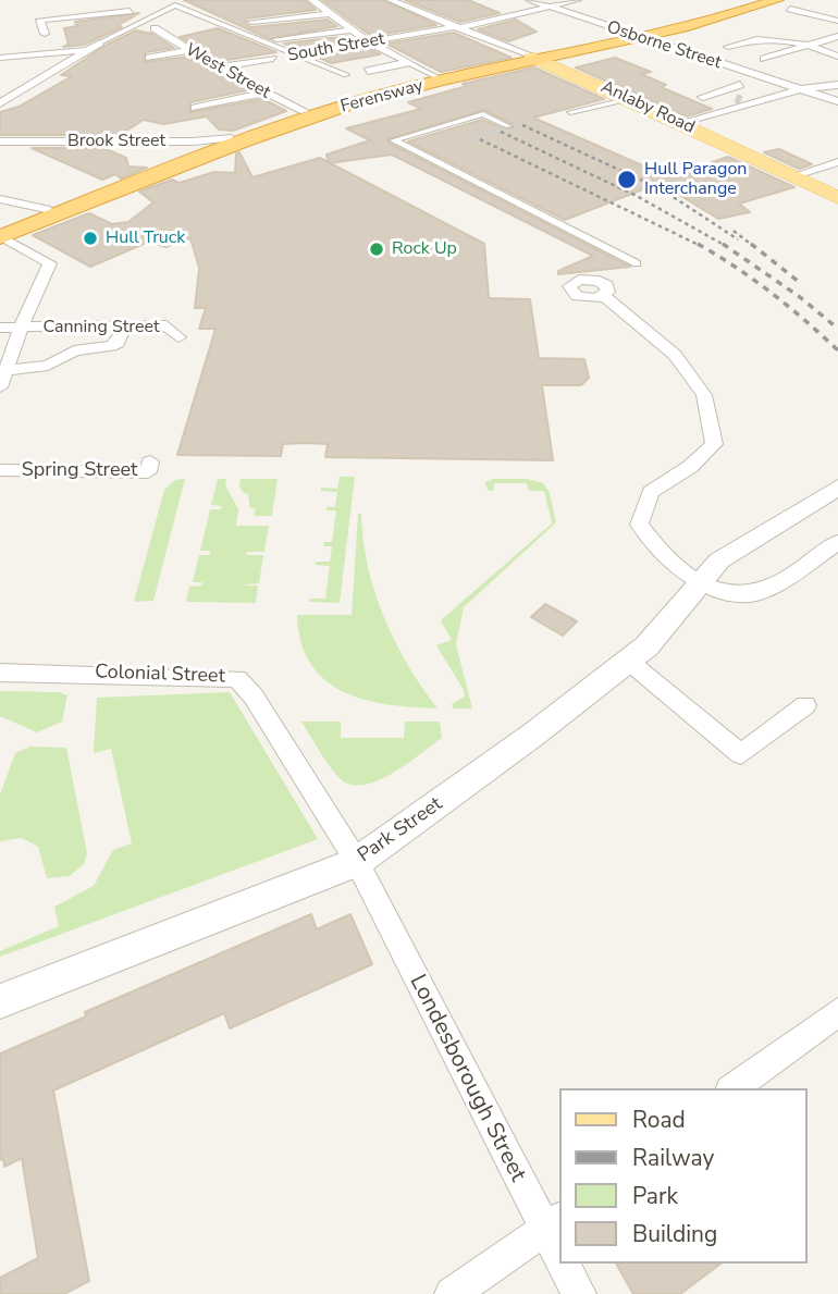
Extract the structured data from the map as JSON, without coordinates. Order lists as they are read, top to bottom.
{
  "streets": {
    "highway": ["Ferensway"],
    "main road": ["Anlaby Road"],
    "street": [
      "Osborne Street",
      "South Street",
      "West Street",
      "Brook Street",
      "Canning Street",
      "Spring Street",
      "Colonial Street",
      "Park Street",
      "Londesborough Street"
    ]
  },
  "crossings": [
    ["Osborne Street", "South Street"],
    ["Osborne Street", "Ferensway"],
    ["South Street", "West Street"],
    ["South Street", "Anlaby Road"],
    ["West Street", "Ferensway"],
    ["Ferensway", "Anlaby Road"],
    ["Ferensway", "Brook Street"],
    ["Colonial Street", "Park Street"],
    ["Colonial Street", "Londesborough Street"],
    ["Park Street", "Londesborough Street"]
  ],
  "places": ["Hull Paragon Interchange", "Hull Truck", "Rock Up"],
  "legend": [
    "Road",
    "Railway",
    "Park",
    "Building"
  ]
}
